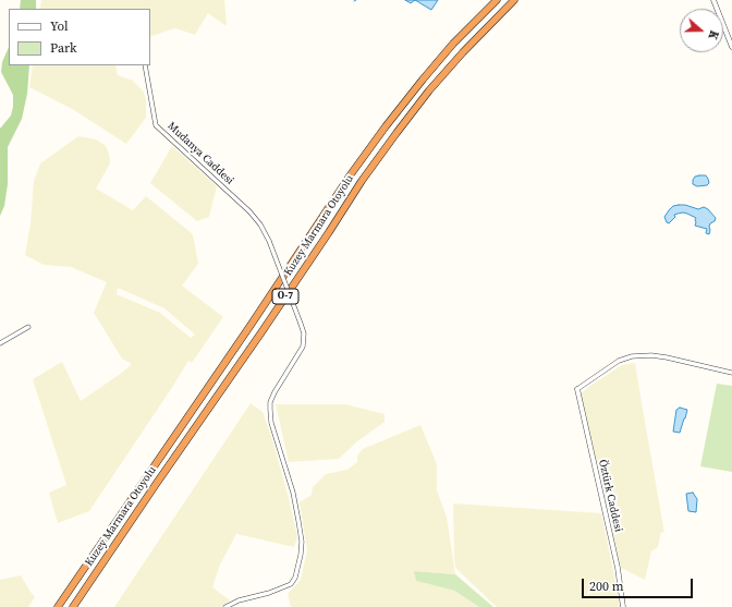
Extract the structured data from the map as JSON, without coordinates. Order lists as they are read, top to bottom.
{
  "streets": {
    "highway": ["Kuzey Marmara Otoyolu", "O-7"],
    "street": ["Mudanya Caddesi", "Öztürk Caddesi"]
  },
  "legend": ["Yol", "Park"],
  "scale_bar": "200 m",
  "north": "right"
}
